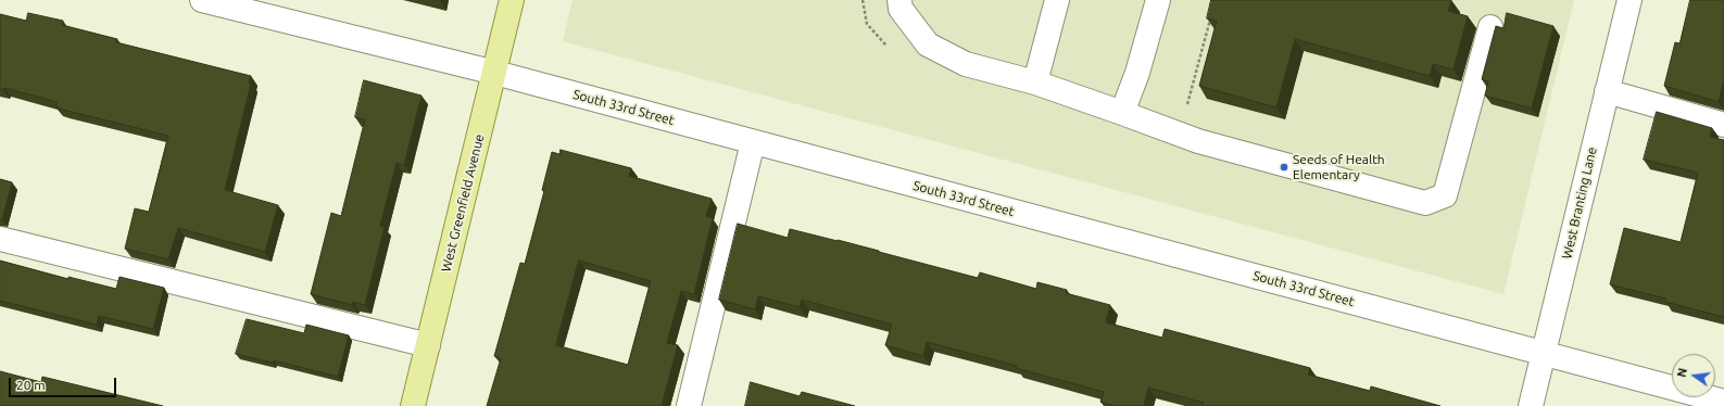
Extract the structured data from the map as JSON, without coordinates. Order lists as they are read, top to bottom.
{
  "streets": {
    "main road": ["West Greenfield Avenue"],
    "street": ["South 33rd Street", "West Branting Lane"]
  },
  "crossings": [
    ["South 33rd Street", "West Greenfield Avenue"],
    ["South 33rd Street", "West Branting Lane"]
  ],
  "places": ["Seeds of Health Elementary"],
  "scale_bar": "20 m",
  "north": "left"
}
